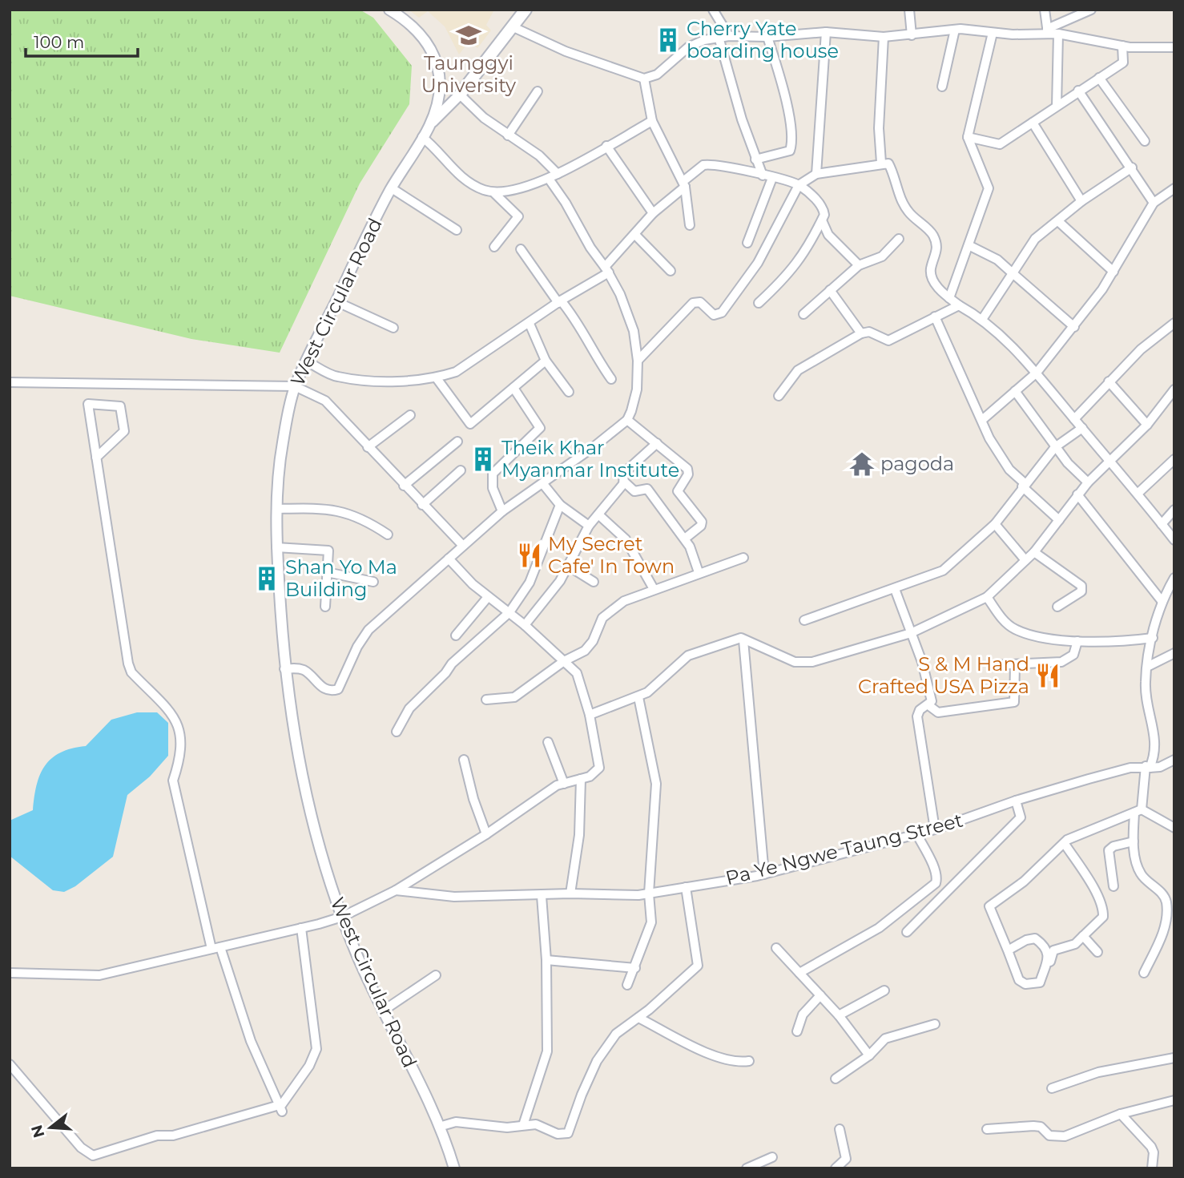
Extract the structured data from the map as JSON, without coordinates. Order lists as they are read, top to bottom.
{
  "streets": {
    "street": ["West Circular Road", "Pa Ye Ngwe Taung Street"]
  },
  "places": {
    "school or university": ["Taunggyi University"],
    "building": ["Cherry Yate boarding house", "Theik Khar Myanmar Institute", "Shan Yo Ma Building"],
    "temple": ["pagoda"],
    "restaurant": ["My Secret Cafe' In Town", "S & M Hand Crafted USA Pizza"]
  },
  "scale_bar": "100 m",
  "north": "left"
}
